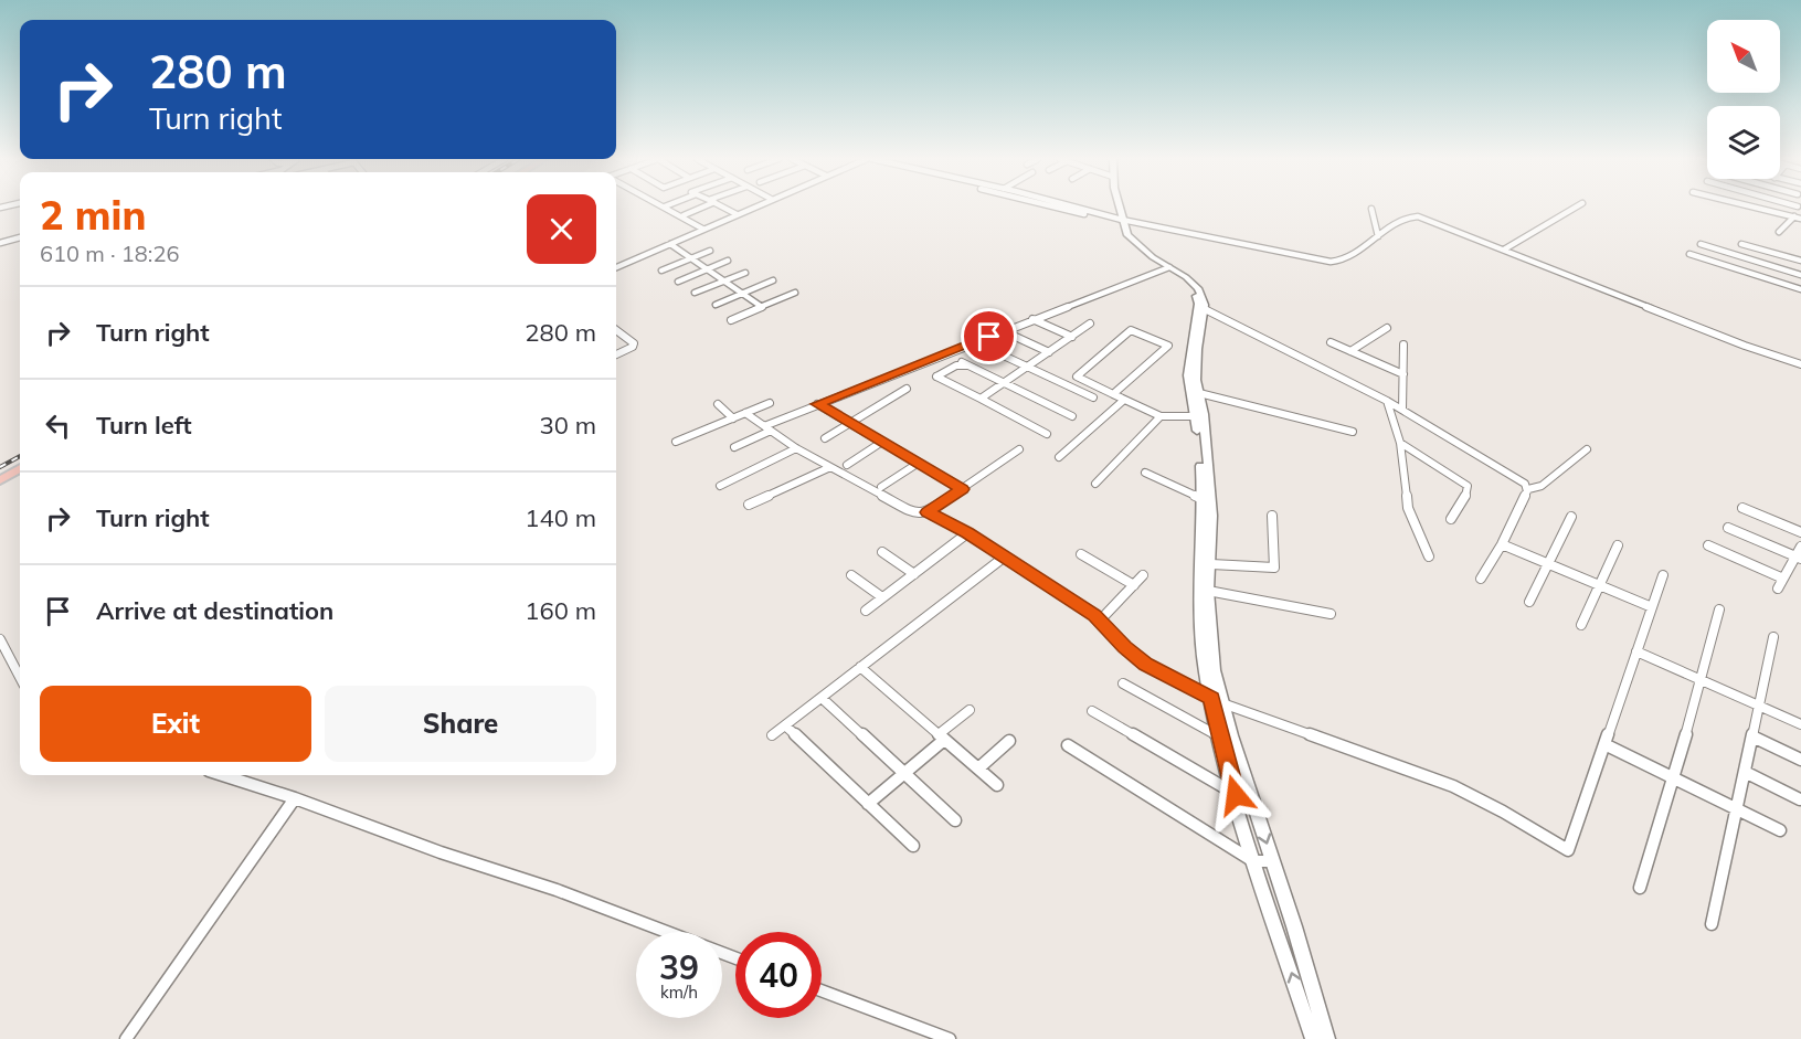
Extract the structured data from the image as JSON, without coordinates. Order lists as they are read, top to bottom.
{
  "north": "top left",
  "page": {
    "turn": ["280 m", "Turn right"],
    "heading": ["2 min", "610 m · 18:26"],
    "list": [
      {
        "name": "Turn right",
        "value": "280 m"
      },
      {
        "name": "Turn left",
        "value": "30 m"
      },
      {
        "name": "Turn right",
        "value": "140 m"
      },
      {
        "name": "Arrive at destination",
        "value": "160 m"
      }
    ],
    "buttons": ["Exit", "Share"],
    "speed": "39 km/h",
    "limit": "40"
  }
}
